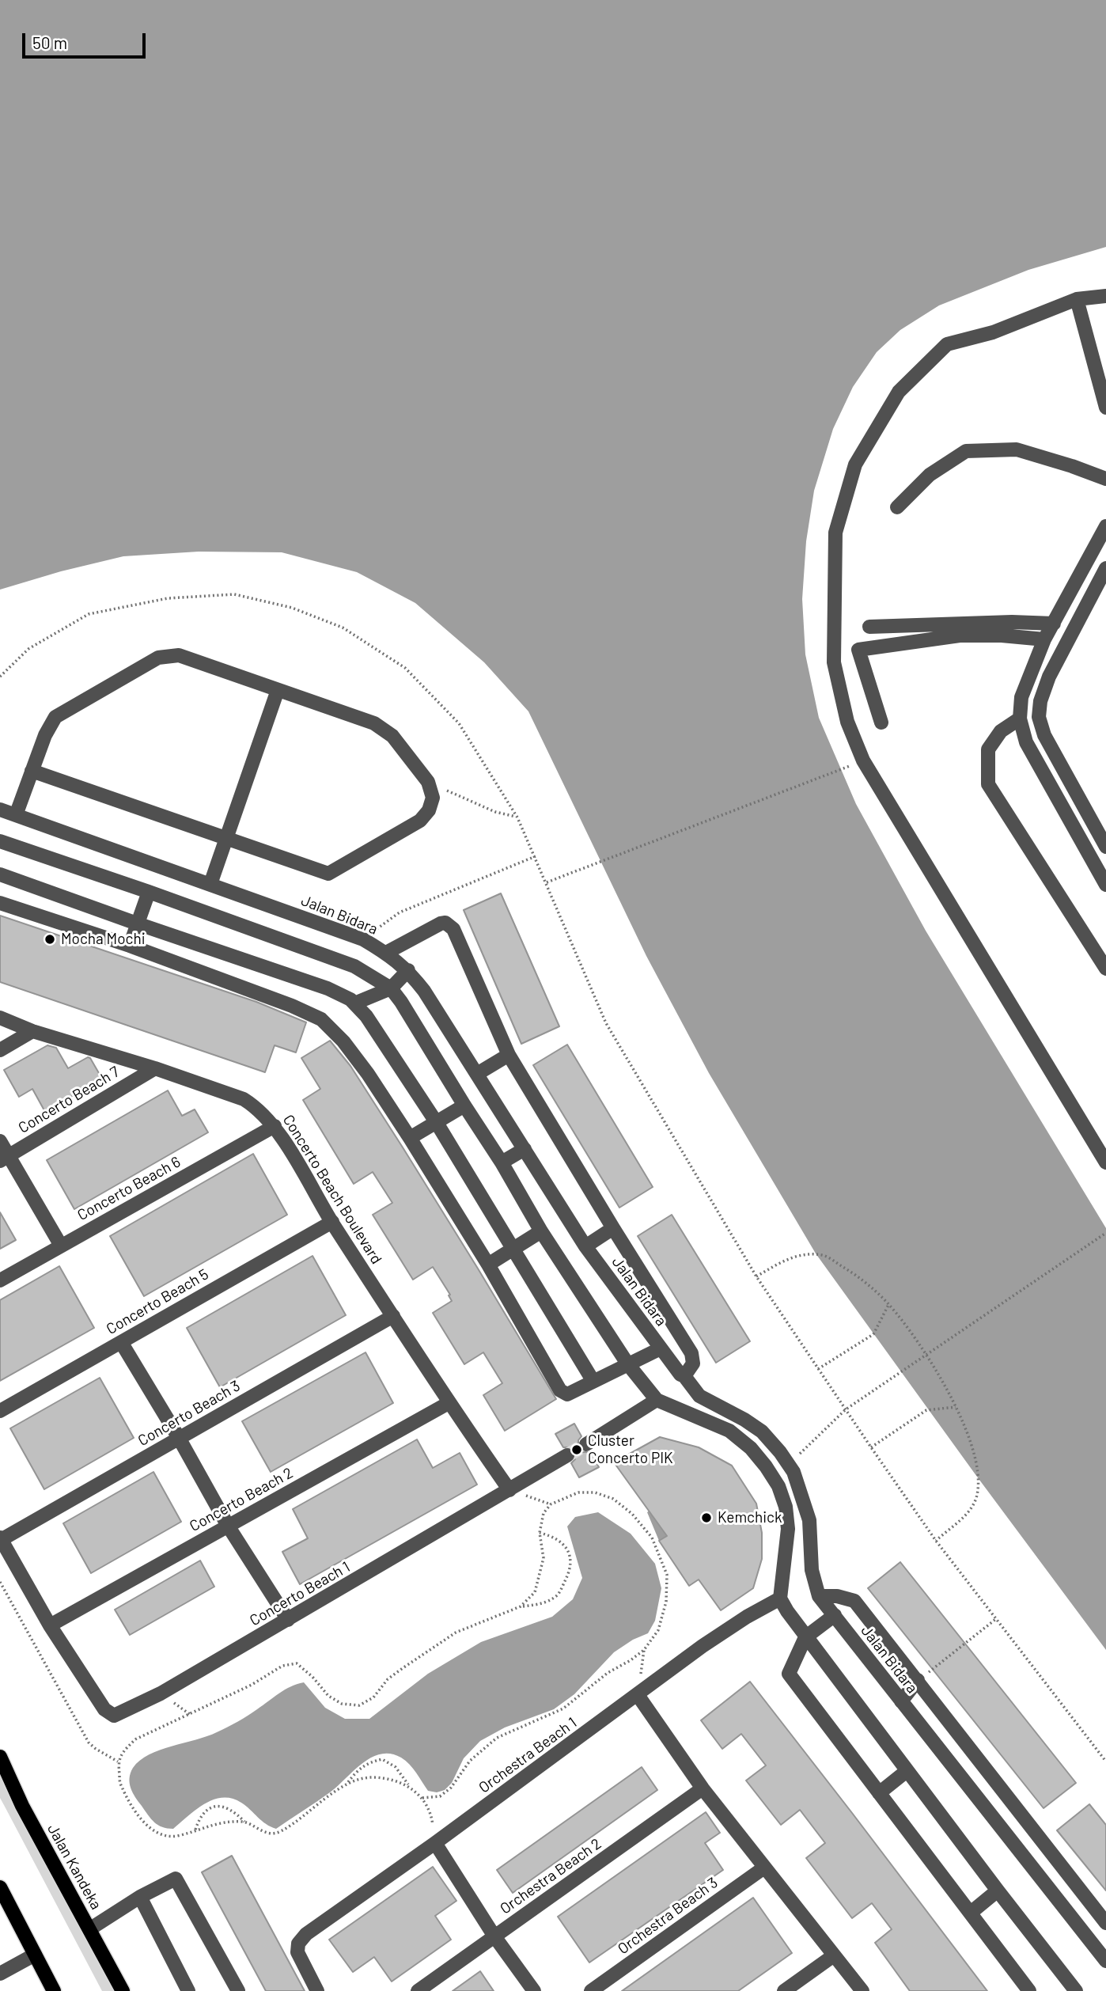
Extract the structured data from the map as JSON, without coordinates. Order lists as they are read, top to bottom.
{
  "streets": {
    "main road": ["Jalan Kandeka"],
    "street": [
      "Jalan Bidara",
      "Concerto Beach 7",
      "Concerto Beach 6",
      "Concerto Beach Boulevard",
      "Concerto Beach 5",
      "Concerto Beach 3",
      "Concerto Beach 2",
      "Concerto Beach 1",
      "Orchestra Beach 1",
      "Orchestra Beach 2",
      "Orchestra Beach 3"
    ]
  },
  "crossings": [
    ["Concerto Beach 7", "Concerto Beach Boulevard"],
    ["Concerto Beach 6", "Concerto Beach Boulevard"],
    ["Concerto Beach Boulevard", "Concerto Beach 5"],
    ["Concerto Beach Boulevard", "Concerto Beach 3"],
    ["Concerto Beach Boulevard", "Concerto Beach 2"],
    ["Concerto Beach Boulevard", "Concerto Beach 1"],
    ["Concerto Beach 2", "Concerto Beach 1"]
  ],
  "places": ["Mocha Mochi", "Cluster Concerto PIK", "Kemchick"],
  "scale_bar": "50 m"
}
